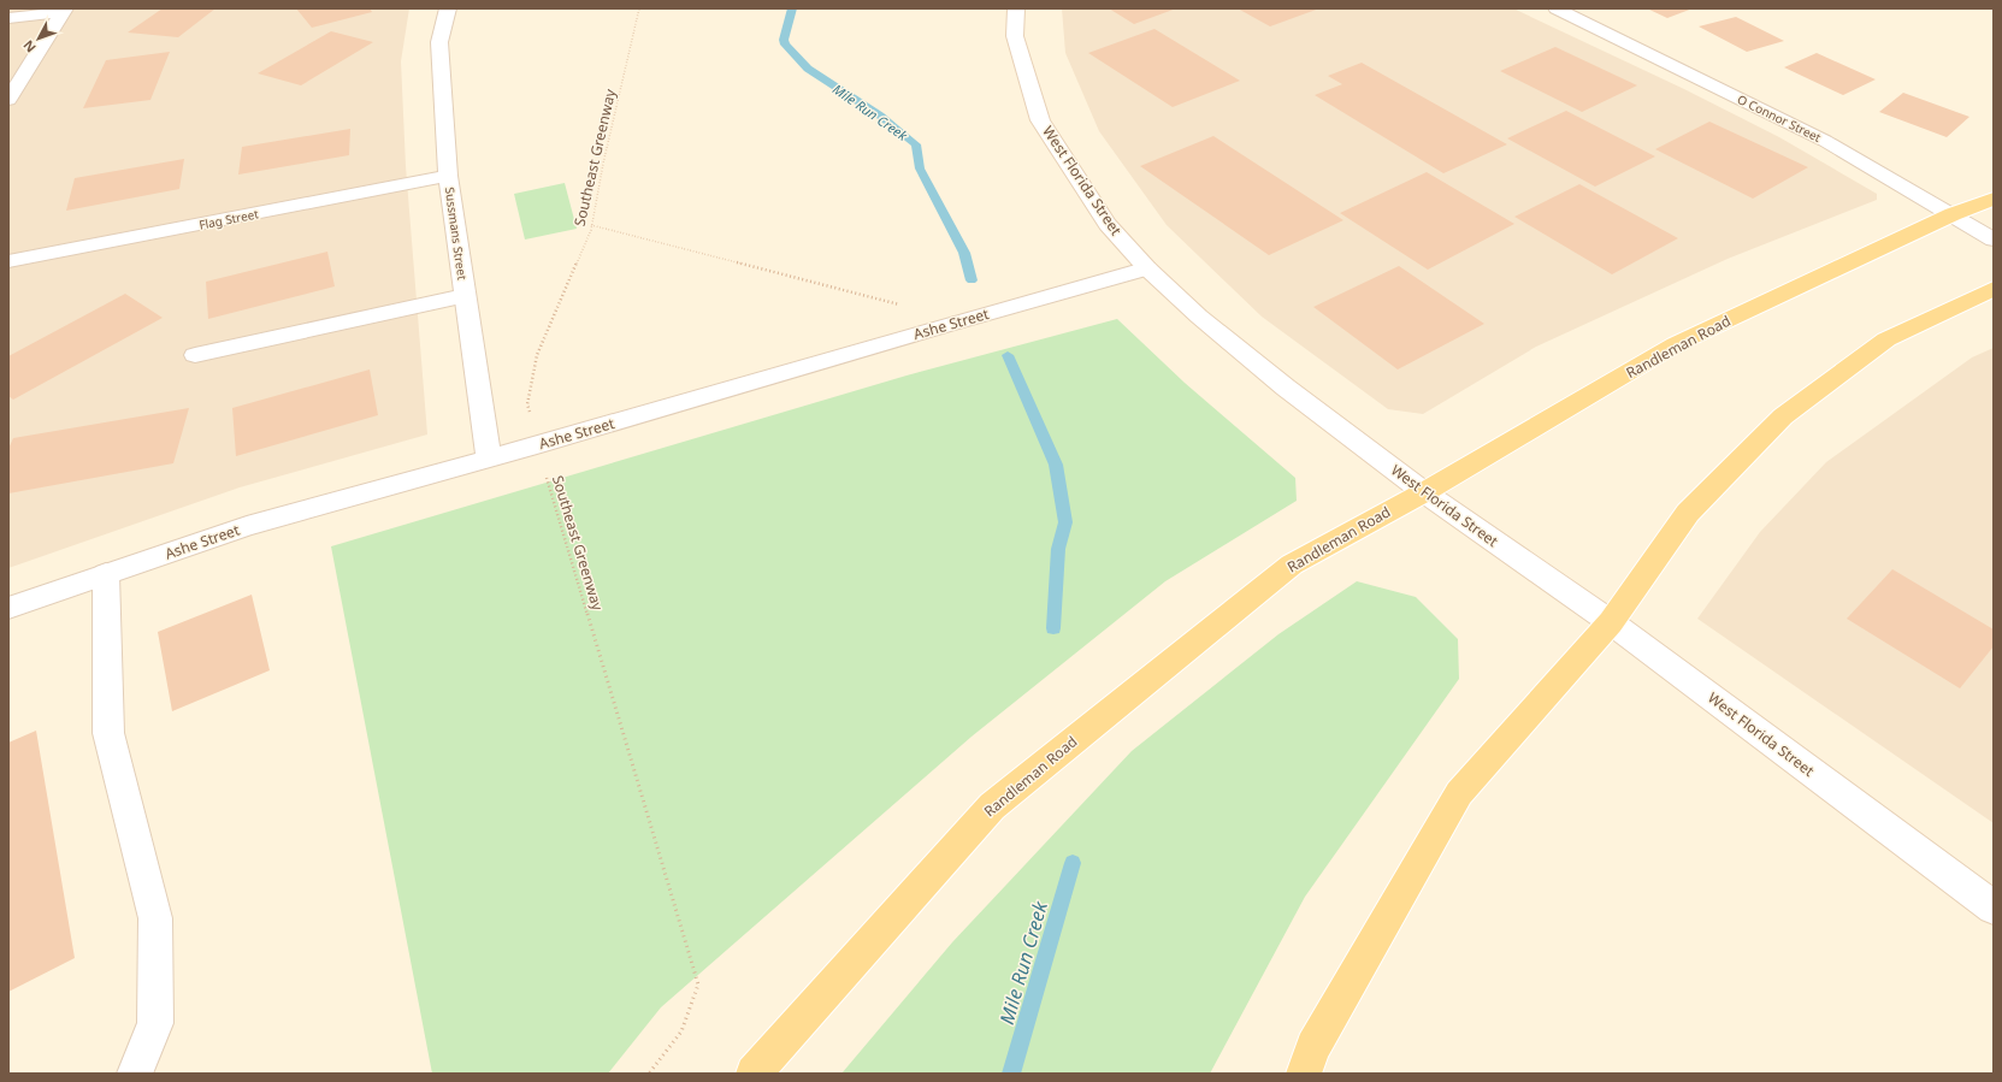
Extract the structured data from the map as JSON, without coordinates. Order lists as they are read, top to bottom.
{
  "streets": {
    "main road": ["Randleman Road"],
    "street": [
      "O Connor Street",
      "West Florida Street",
      "Flag Street",
      "Sussmans Street",
      "Ashe Street"
    ],
    "path": ["Southeast Greenway"]
  },
  "crossings": [
    ["O Connor Street", "Randleman Road"],
    ["Southeast Greenway", "Ashe Street"],
    ["West Florida Street", "Ashe Street"],
    ["West Florida Street", "Randleman Road"],
    ["Flag Street", "Sussmans Street"],
    ["Sussmans Street", "Ashe Street"]
  ],
  "water": ["Mile Run Creek"],
  "north": "bottom left"
}
